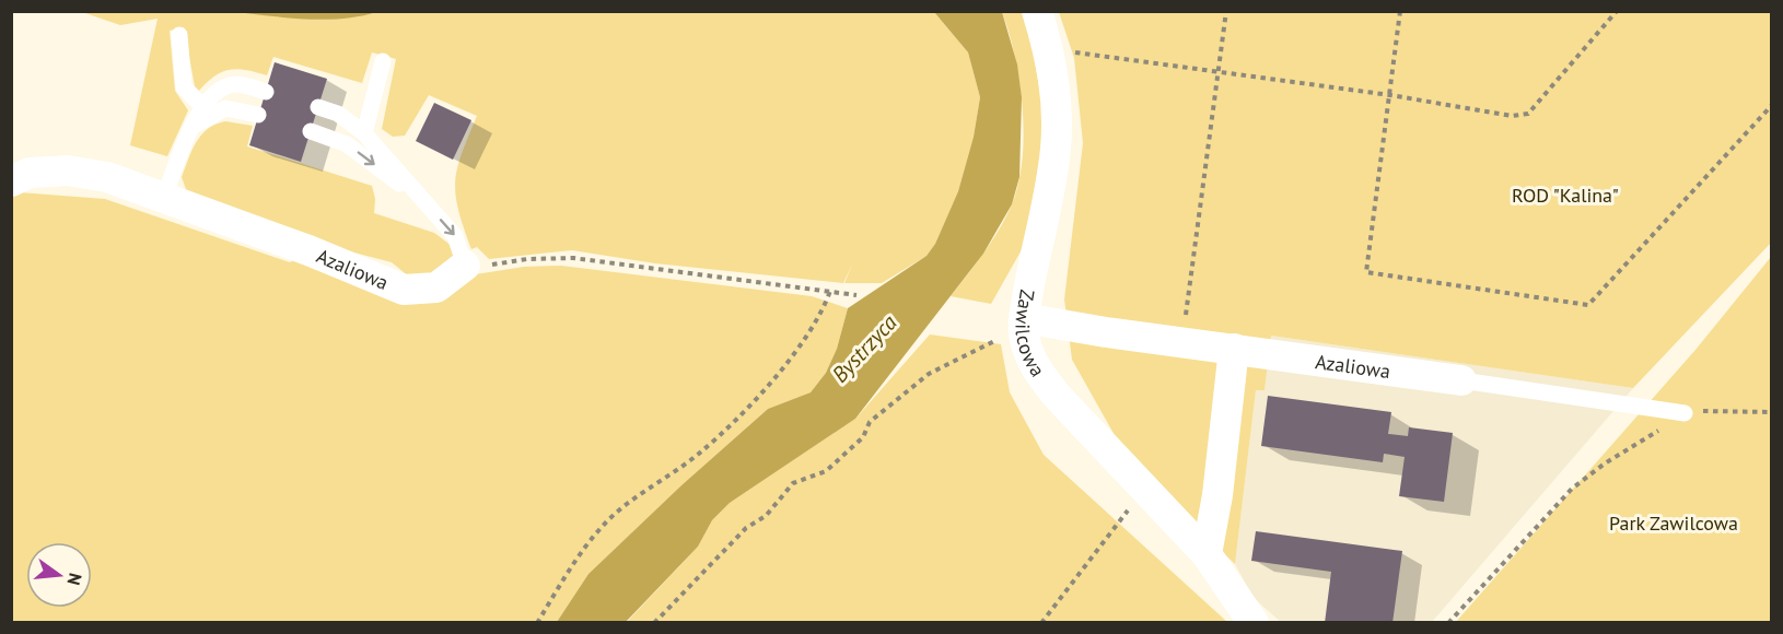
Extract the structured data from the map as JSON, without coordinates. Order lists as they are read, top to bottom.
{
  "streets": {
    "street": ["Azaliowa", "Zawilcowa"]
  },
  "crossings": [
    ["Azaliowa", "Zawilcowa"]
  ],
  "water": ["Bystrzyca"],
  "parks": ["ROD \"Kalina\"", "Park Zawilcowa"],
  "north": "right"
}
